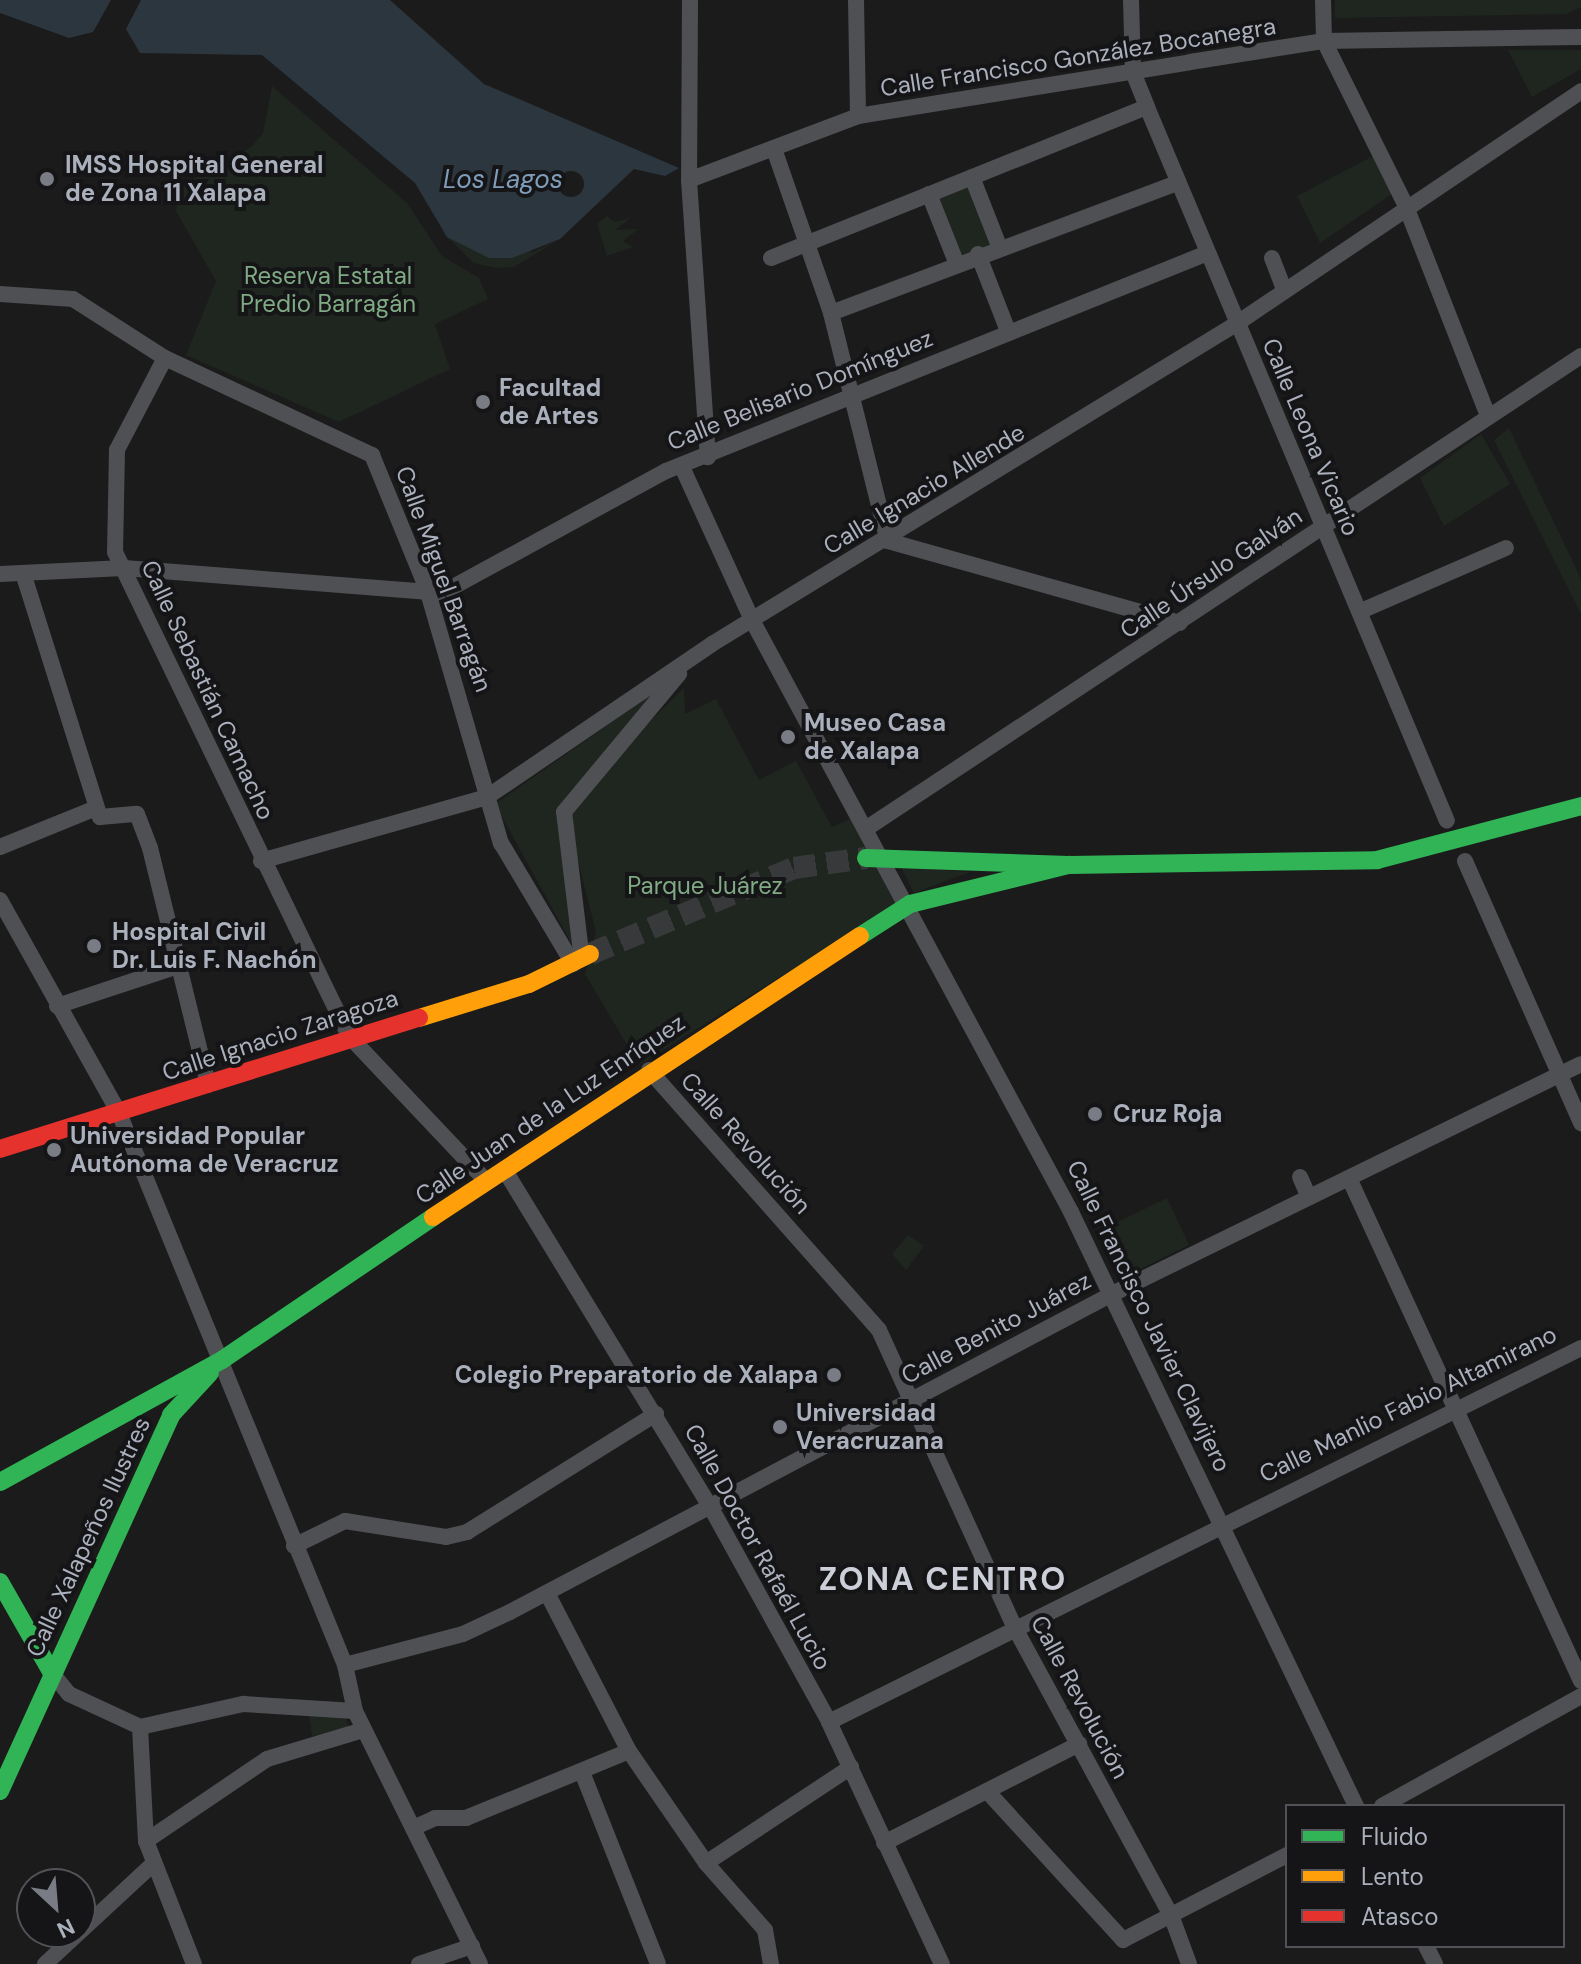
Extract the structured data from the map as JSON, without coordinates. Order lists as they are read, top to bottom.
{
  "streets": {
    "main road": ["Calle Ignacio Zaragoza", "Calle Juan de la Luz Enríquez", "Calle Xalapeños Ilustres"],
    "street": [
      "Calle Francisco González Bocanegra",
      "Calle Belisario Domínguez",
      "Calle Leona Vicario",
      "Calle Ignacio Allende",
      "Calle Úrsulo Galván",
      "Calle Miguel Barragán",
      "Calle Sebastián Camacho",
      "Calle Revolución",
      "Calle Francisco Javier Clavijero",
      "Calle Benito Juárez",
      "Calle Manlio Fabio Altamirano",
      "Calle Doctor Rafaél Lucio"
    ]
  },
  "crossings": [
    ["Calle Francisco González Bocanegra", "Calle Leona Vicario"],
    ["Calle Belisario Domínguez", "Calle Leona Vicario"],
    ["Calle Belisario Domínguez", "Calle Miguel Barragán"],
    ["Calle Belisario Domínguez", "Calle Sebastián Camacho"],
    ["Calle Belisario Domínguez", "Calle Francisco Javier Clavijero"],
    ["Calle Leona Vicario", "Calle Ignacio Allende"],
    ["Calle Leona Vicario", "Calle Úrsulo Galván"],
    ["Calle Ignacio Allende", "Calle Miguel Barragán"],
    ["Calle Ignacio Allende", "Calle Sebastián Camacho"],
    ["Calle Ignacio Allende", "Calle Francisco Javier Clavijero"],
    ["Calle Úrsulo Galván", "Calle Francisco Javier Clavijero"],
    ["Calle Miguel Barragán", "Calle Sebastián Camacho"],
    ["Calle Miguel Barragán", "Calle Ignacio Zaragoza"],
    ["Calle Sebastián Camacho", "Calle Ignacio Zaragoza"],
    ["Calle Sebastián Camacho", "Calle Juan de la Luz Enríquez"],
    ["Calle Juan de la Luz Enríquez", "Calle Revolución"],
    ["Calle Juan de la Luz Enríquez", "Calle Francisco Javier Clavijero"],
    ["Calle Juan de la Luz Enríquez", "Calle Xalapeños Ilustres"],
    ["Calle Juan de la Luz Enríquez", "Calle Doctor Rafaél Lucio"],
    ["Calle Revolución", "Calle Benito Juárez"],
    ["Calle Revolución", "Calle Manlio Fabio Altamirano"],
    ["Calle Francisco Javier Clavijero", "Calle Benito Juárez"],
    ["Calle Francisco Javier Clavijero", "Calle Manlio Fabio Altamirano"],
    ["Calle Benito Juárez", "Calle Doctor Rafaél Lucio"],
    ["Calle Manlio Fabio Altamirano", "Calle Doctor Rafaél Lucio"]
  ],
  "districts": ["ZONA CENTRO"],
  "water": ["Los Lagos"],
  "parks": ["Reserva Estatal Predio Barragán", "Parque Juárez"],
  "places": [
    "IMSS Hospital General de Zona 11 Xalapa",
    "Facultad de Artes",
    "Museo Casa de Xalapa",
    "Hospital Civil Dr. Luis F. Nachón",
    "Cruz Roja",
    "Universidad Popular Autónoma de Veracruz",
    "Colegio Preparatorio de Xalapa",
    "Universidad Veracruzana"
  ],
  "legend": ["Fluido", "Lento", "Atasco"],
  "north": "bottom right"
}
